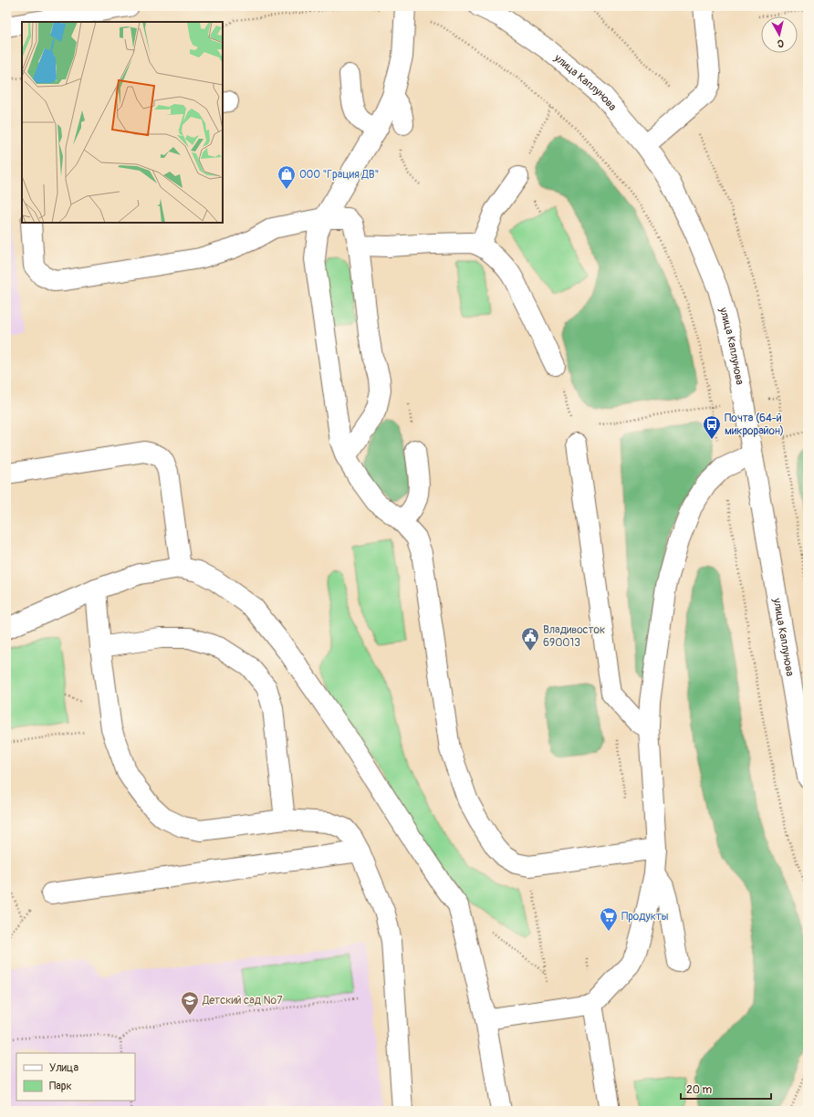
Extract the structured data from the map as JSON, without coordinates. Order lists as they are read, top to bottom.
{
  "streets": {
    "street": ["улица Каплунова"]
  },
  "places": {
    "shop": ["ООО \"Грация ДВ\""],
    "bus stop": ["Почта (64-й микрорайон)"],
    "public building": ["Владивосток 690013"],
    "supermarket": ["Продукты"],
    "school or university": ["Детский сад №7"]
  },
  "legend": ["Улица", "Парк"],
  "scale_bar": "20 m",
  "north": "bottom"
}
